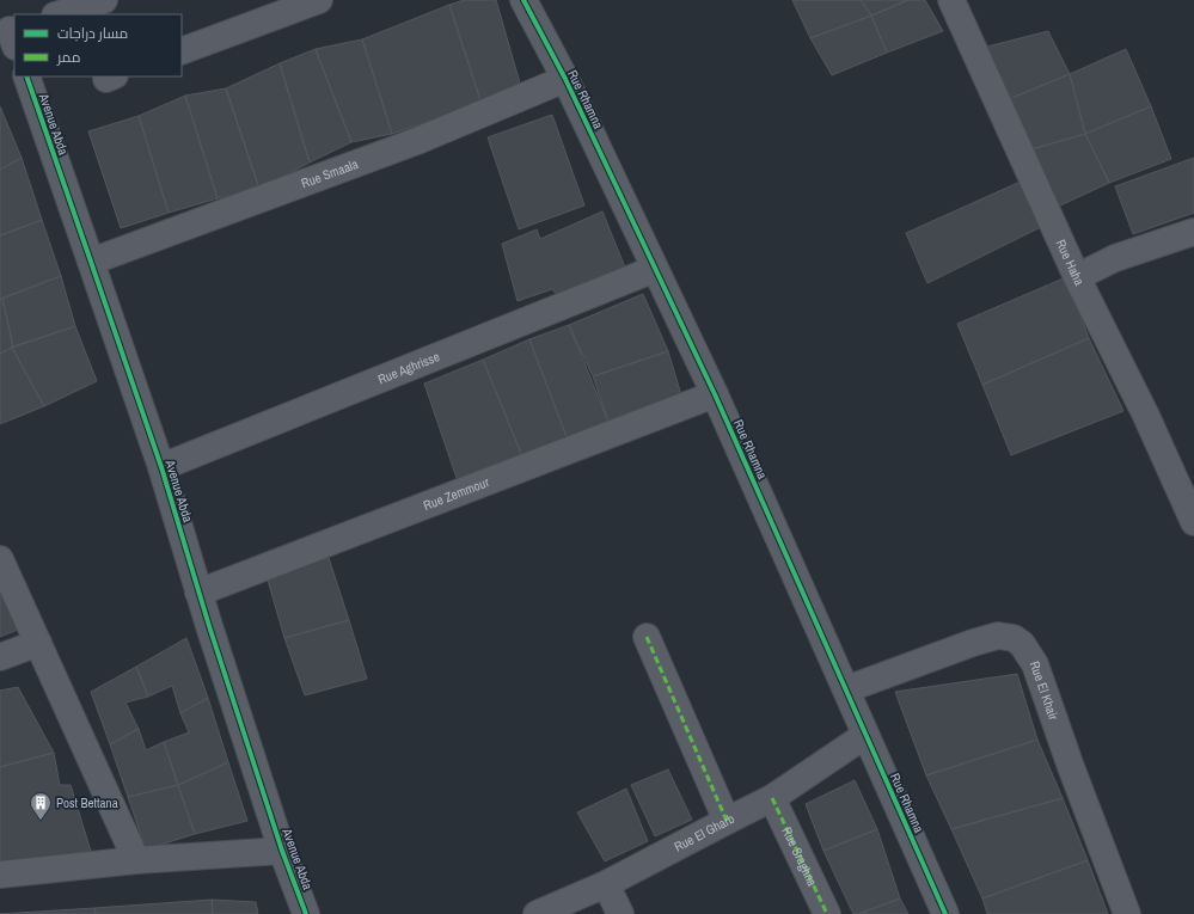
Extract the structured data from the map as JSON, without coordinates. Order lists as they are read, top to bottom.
{
  "streets": {
    "street": [
      "Rue Rhamna",
      "Avenue Abda",
      "Rue Smaala",
      "Rue Haha",
      "Rue Aghrisse",
      "Rue Zemmour",
      "Rue El Khair",
      "Rue El Gharb",
      "Rue Sraghna"
    ]
  },
  "crossings": [
    ["Rue Rhamna", "Rue Smaala"],
    ["Rue Rhamna", "Rue Aghrisse"],
    ["Rue Rhamna", "Rue Zemmour"],
    ["Rue Rhamna", "Rue El Khair"],
    ["Rue Rhamna", "Rue El Gharb"],
    ["Avenue Abda", "Rue Smaala"],
    ["Avenue Abda", "Rue Aghrisse"],
    ["Avenue Abda", "Rue Zemmour"],
    ["Rue El Gharb", "Rue Sraghna"]
  ],
  "places": {
    "building": ["Post Bettana"]
  },
  "legend": ["مسار دراجات", "ممر"]
}
